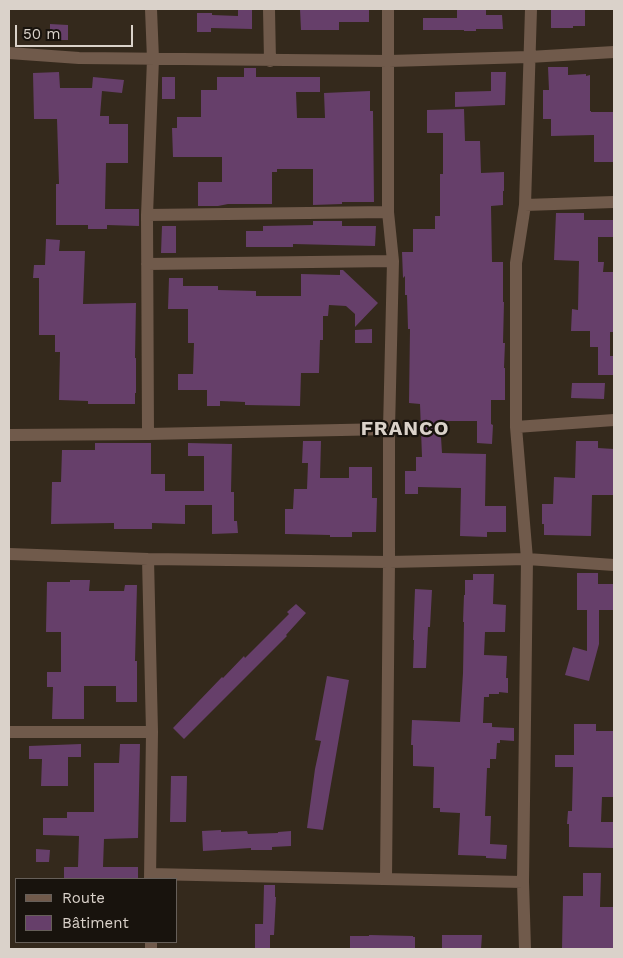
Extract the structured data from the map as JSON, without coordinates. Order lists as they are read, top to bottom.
{
  "districts": ["FRANCO"],
  "legend": ["Route", "Bâtiment"],
  "scale_bar": "50 m"
}
